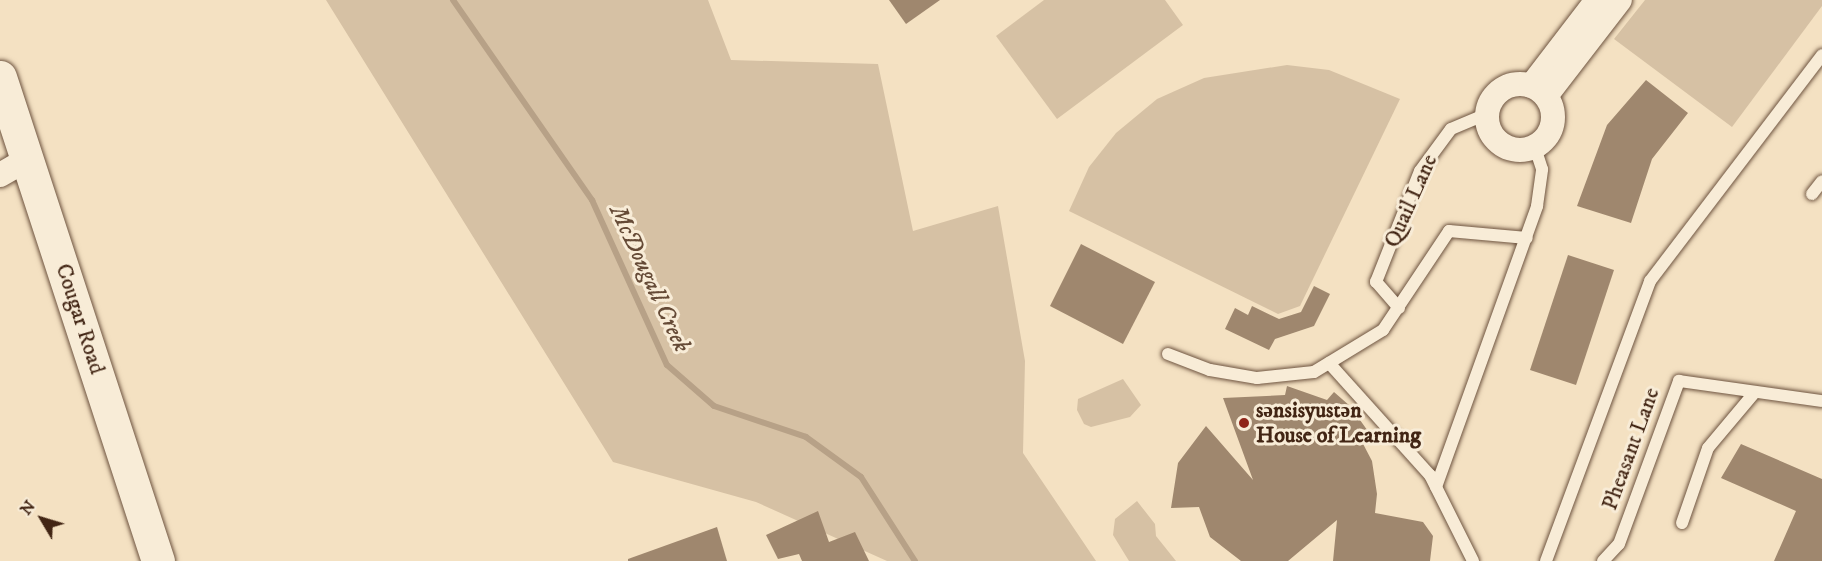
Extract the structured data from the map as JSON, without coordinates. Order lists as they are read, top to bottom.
{
  "streets": {
    "street": ["Cougar Road"],
    "lane": ["Quail Lane", "Pheasant Lane"]
  },
  "water": ["McDougall Creek"],
  "places": ["sənsisyustən House of Learning"],
  "north": "top left"
}
